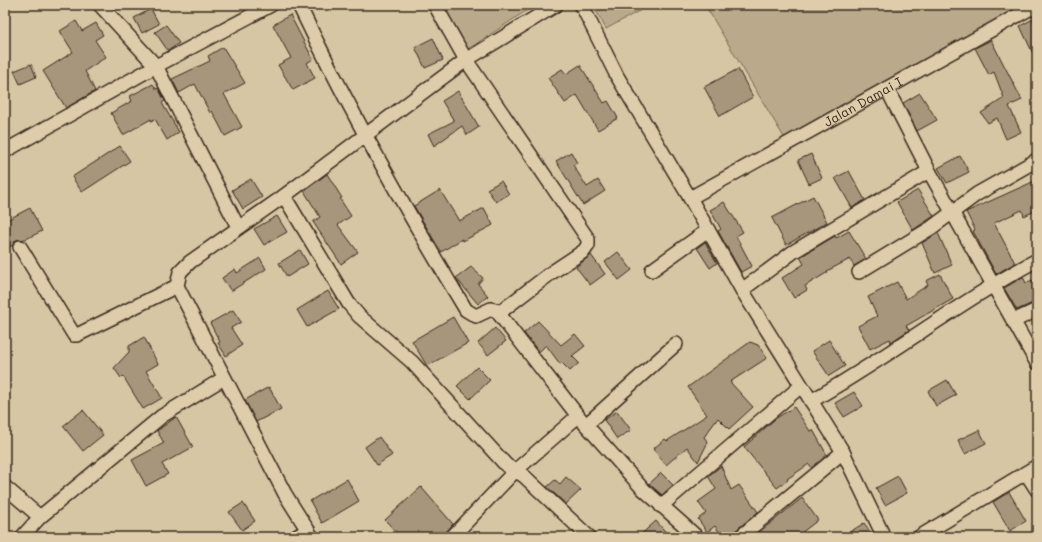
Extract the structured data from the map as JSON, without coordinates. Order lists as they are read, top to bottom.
{
  "streets": {
    "street": ["Jalan Damai I"]
  }
}
